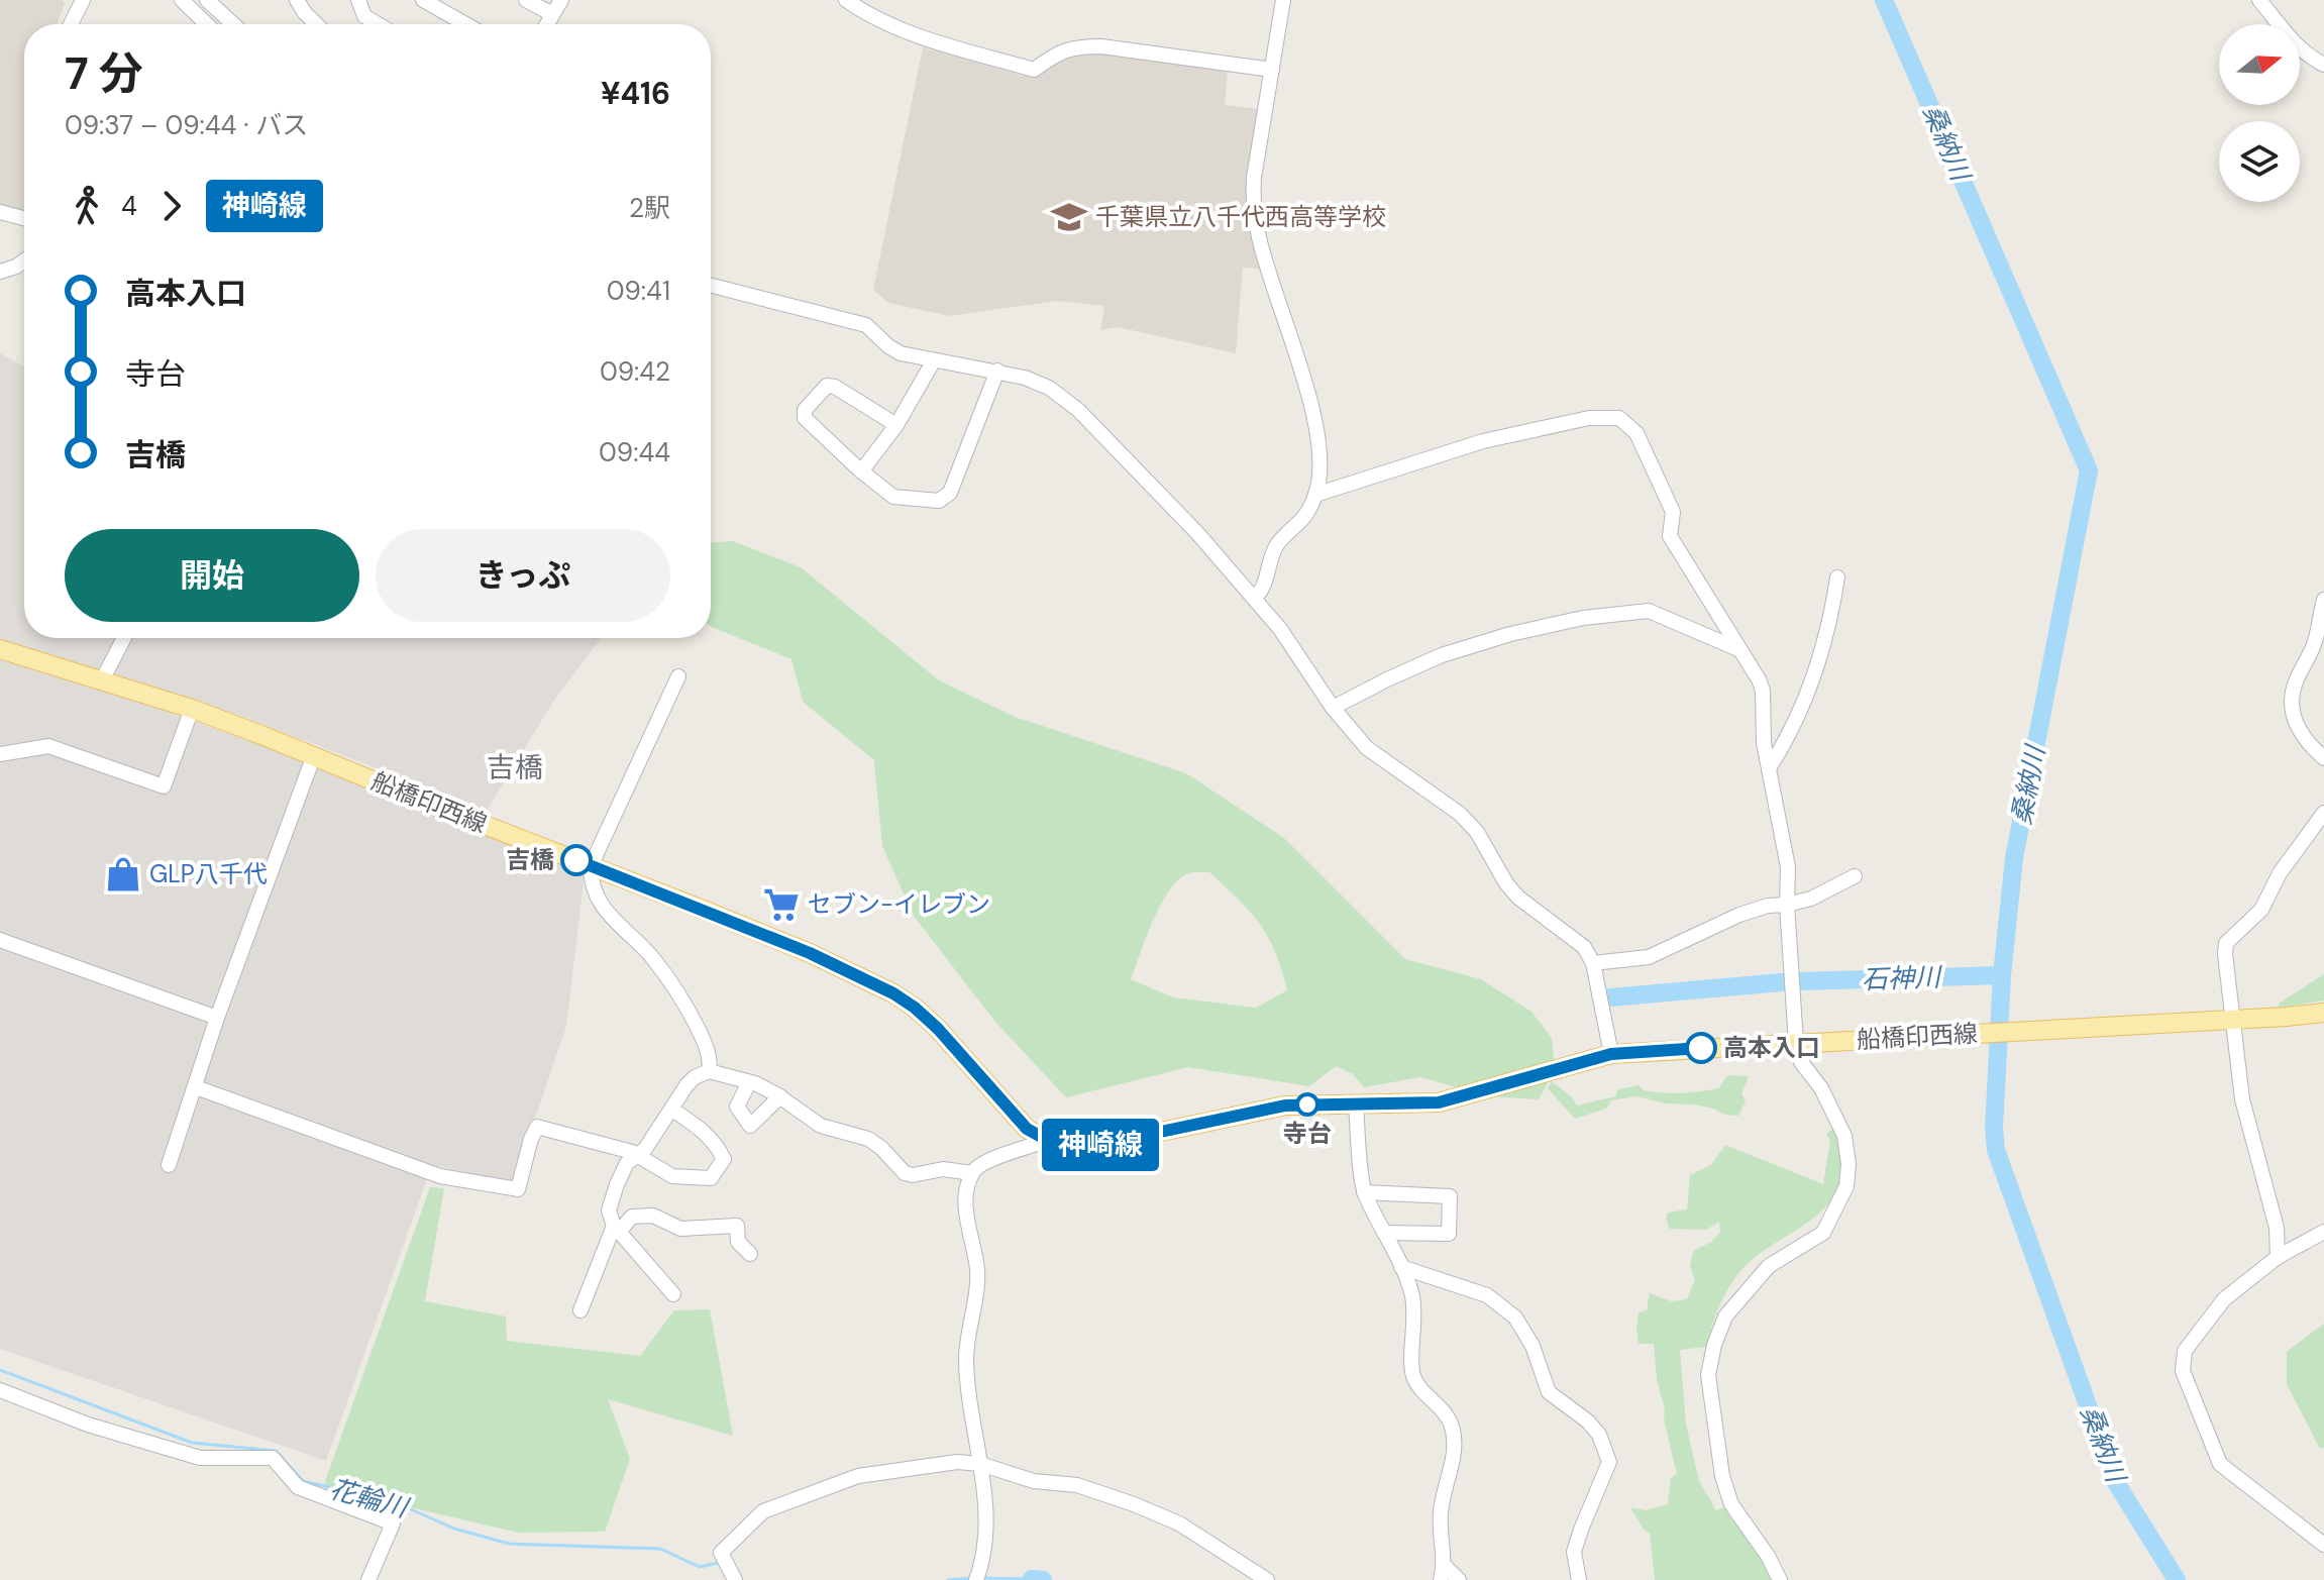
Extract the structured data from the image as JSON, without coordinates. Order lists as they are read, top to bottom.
{
  "streets": {
    "main road": ["船橋印西線"]
  },
  "districts": ["吉橋"],
  "water": ["桑納川", "石神川", "花輪川"],
  "places": {
    "school or university": ["千葉県立八千代西高等学校"],
    "other": ["吉橋", "高本入口", "寺台"],
    "shop": ["GLP八千代"],
    "supermarket": ["セブン-イレブン"]
  },
  "lines": ["bus line 神崎線"],
  "north": "right",
  "page": {
    "on_map": "神崎線",
    "heading": ["7 分", "09:37 – 09:44 · バス", "¥416"],
    "legs": ["4", "神崎線", "2駅"],
    "list": [
      {
        "name": "高本入口",
        "value": "09:41"
      },
      {
        "name": "寺台",
        "value": "09:42"
      },
      {
        "name": "吉橋",
        "value": "09:44"
      }
    ],
    "buttons": ["開始", "きっぷ"]
  }
}
